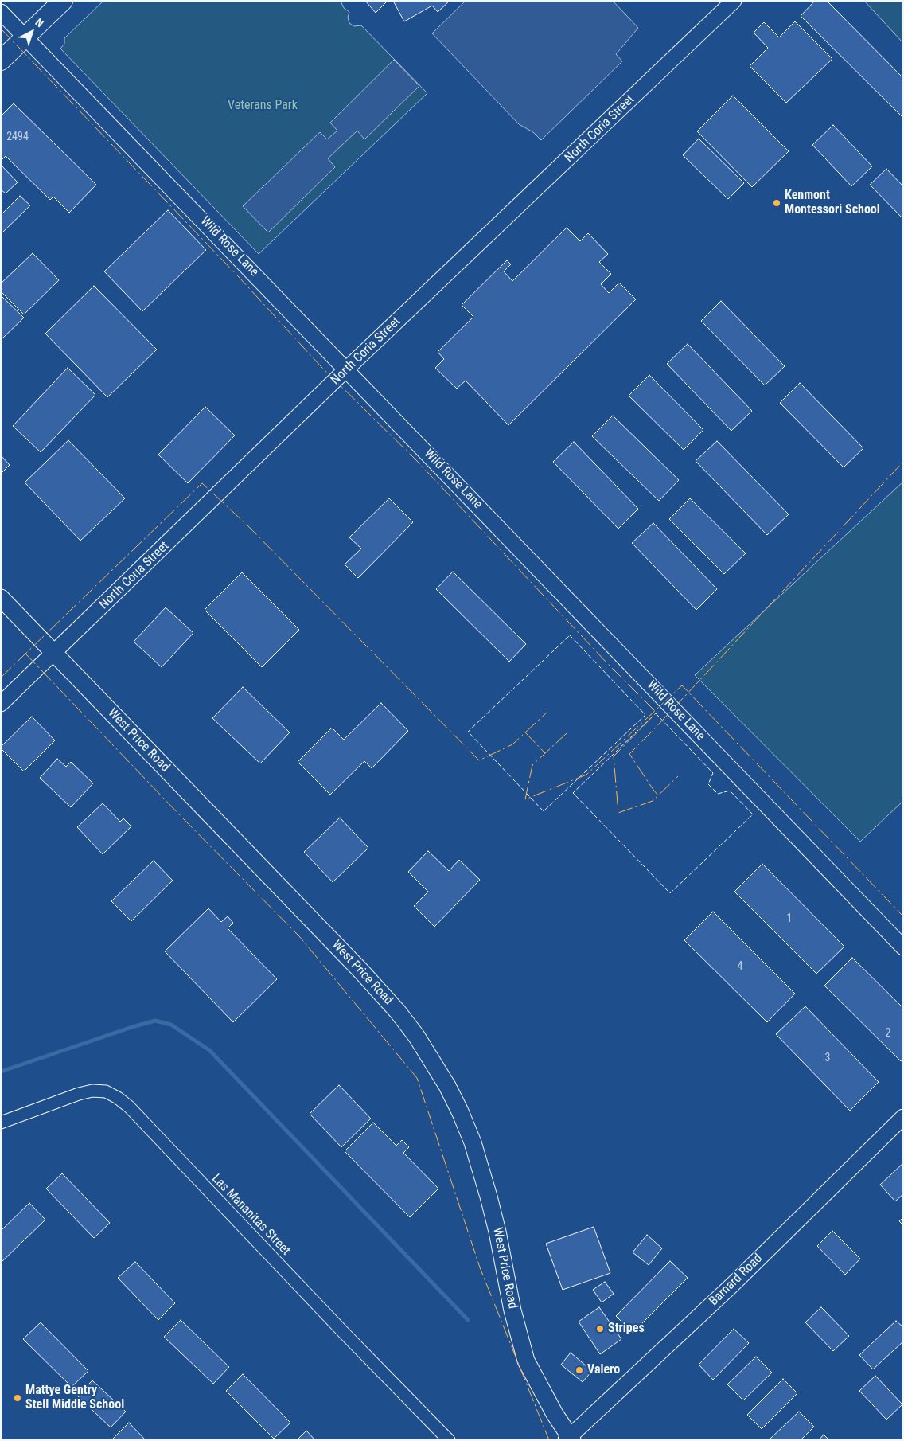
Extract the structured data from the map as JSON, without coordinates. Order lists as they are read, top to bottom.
{
  "streets": {
    "main road": ["West Price Road"],
    "street": [
      "North Coria Street",
      "Wild Rose Lane",
      "Las Mananitas Street",
      "Barnard Road"
    ]
  },
  "crossings": [
    ["North Coria Street", "Wild Rose Lane"],
    ["North Coria Street", "West Price Road"],
    ["West Price Road", "Barnard Road"]
  ],
  "parks": ["Veterans Park"],
  "places": [
    "Kenmont Montessori School",
    "Stripes",
    "Valero",
    "Mattye Gentry Stell Middle School"
  ],
  "house_numbers": [
    "2494",
    "1",
    "4",
    "2",
    "3"
  ],
  "north": "top right"
}
